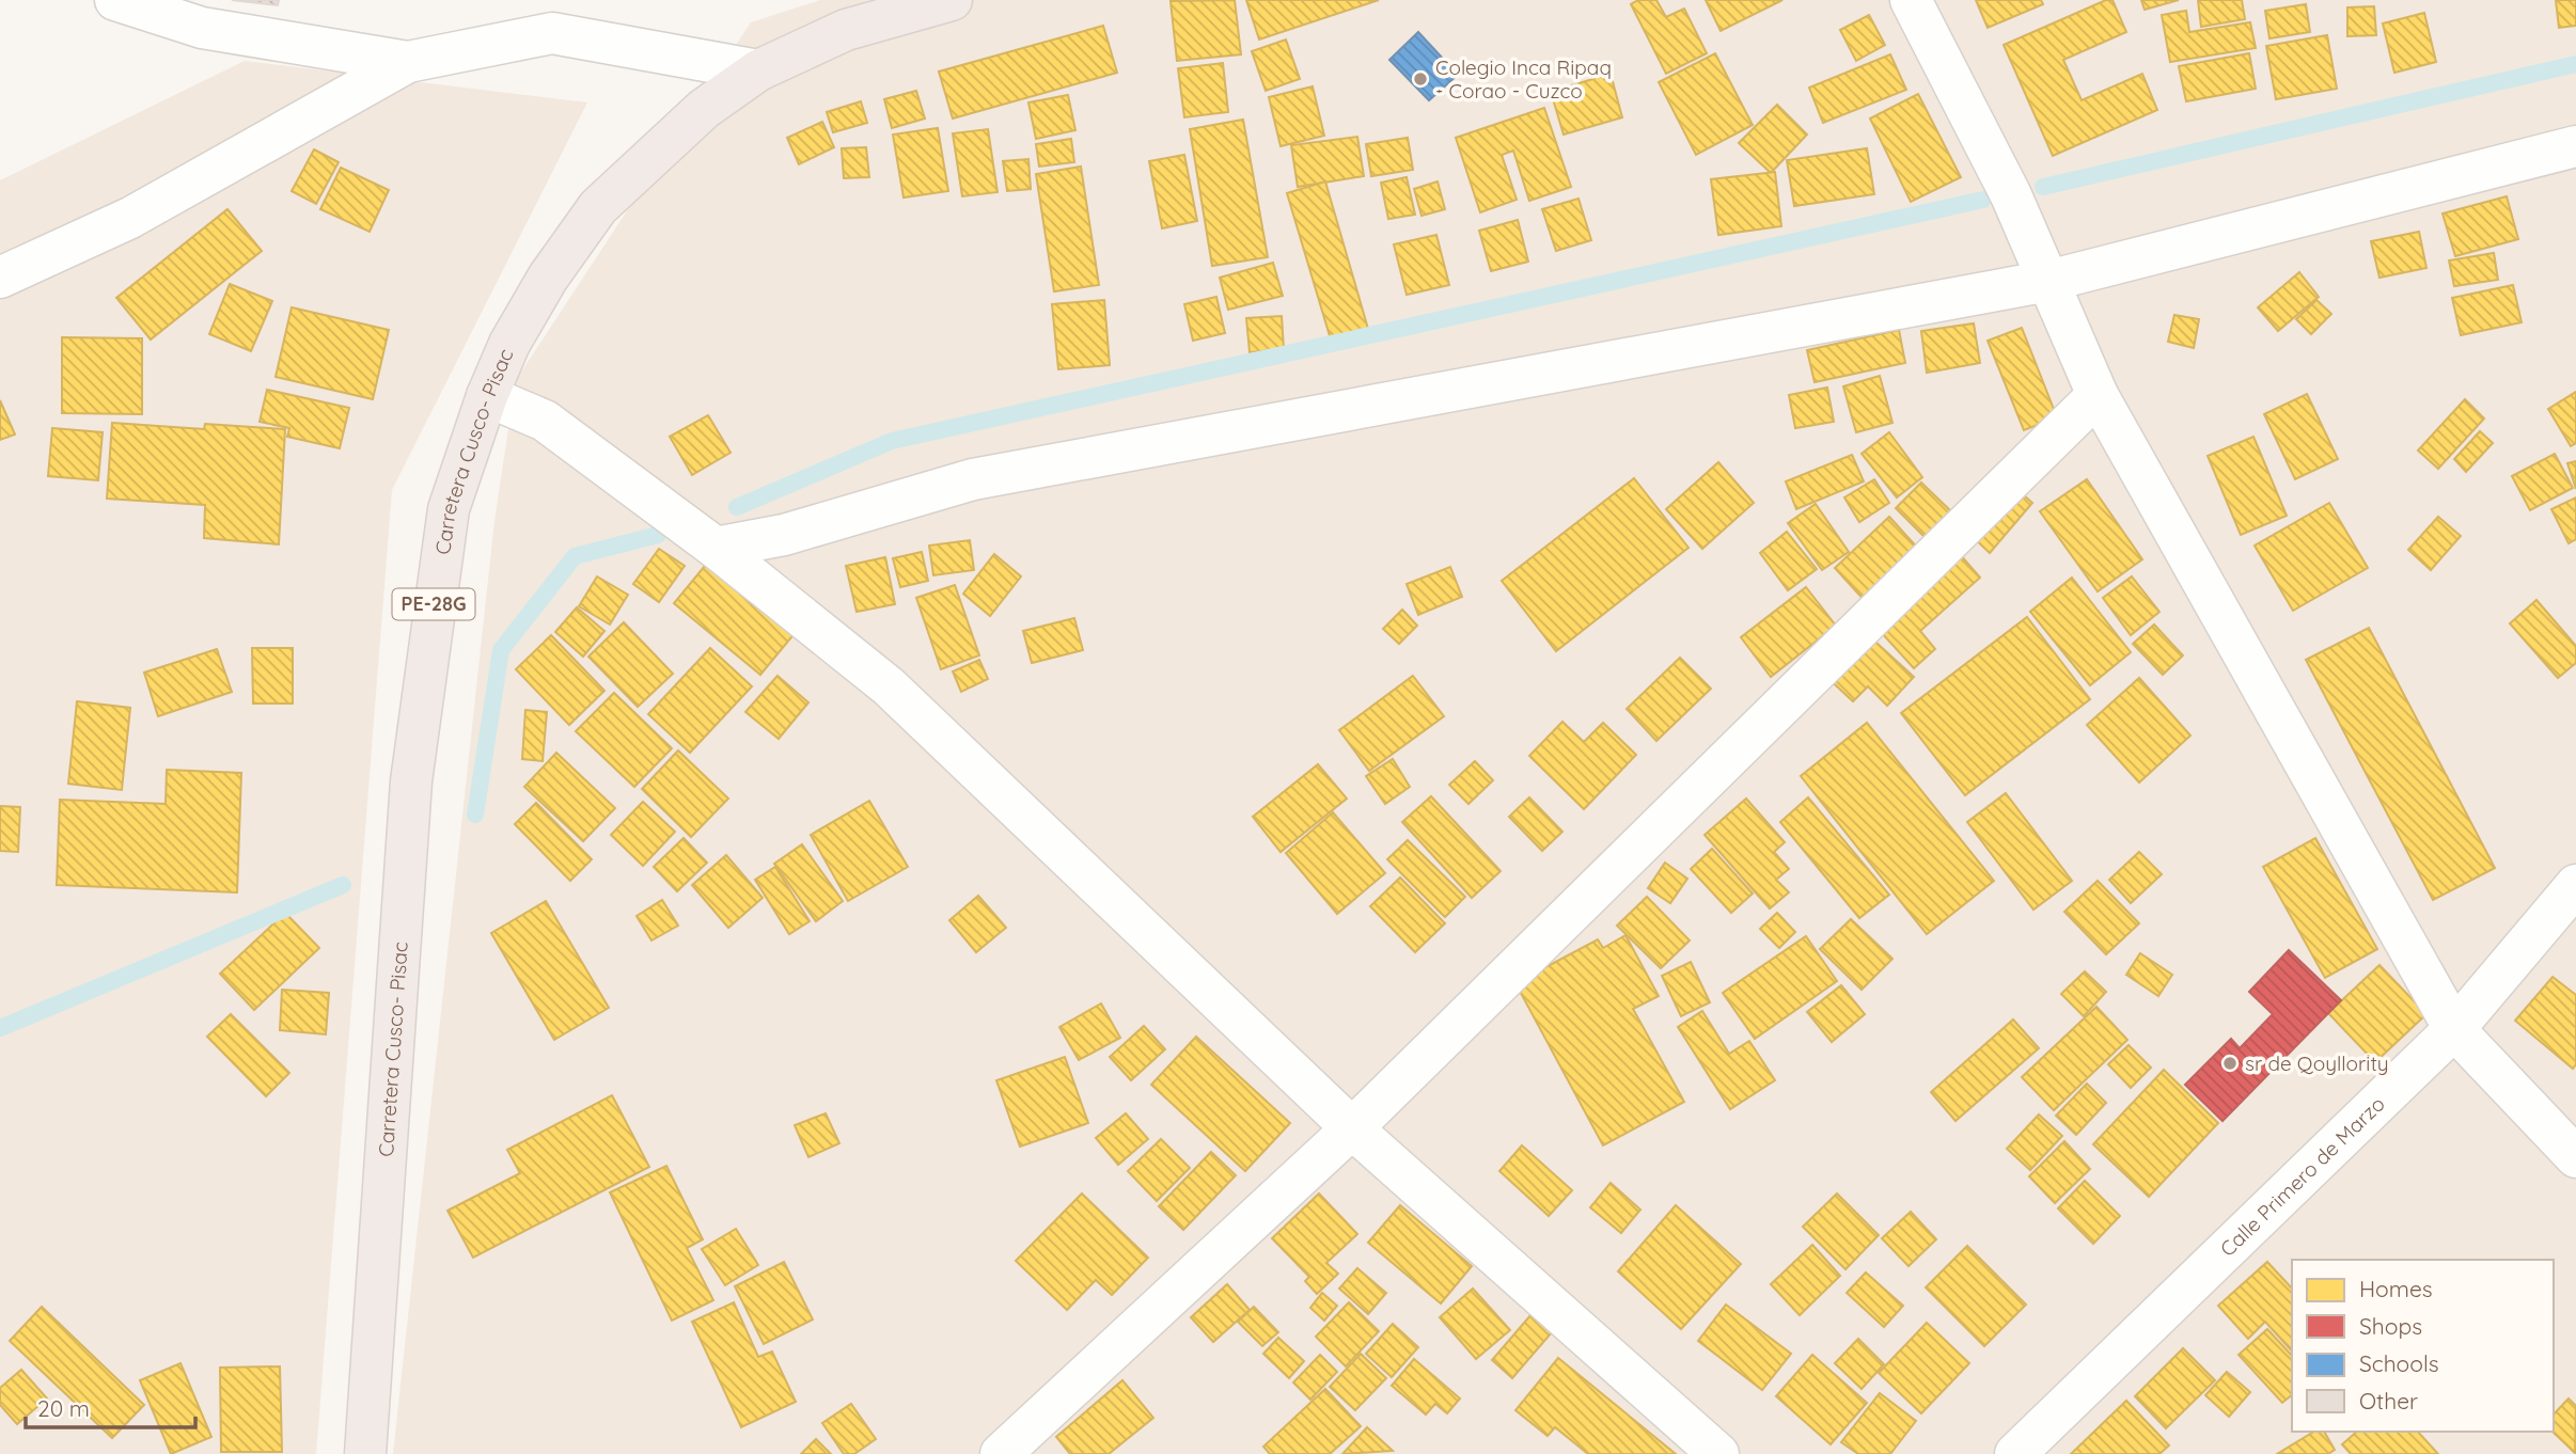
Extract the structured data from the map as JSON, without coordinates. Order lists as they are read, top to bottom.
{
  "streets": {
    "highway": ["Carretera Cusco- Pisac", "PE-28G"],
    "street": ["Calle Primero de Marzo"]
  },
  "places": ["Colegio Inca Ripaq - Corao - Cuzco", "sr de Qoyllority"],
  "legend": [
    "Homes",
    "Shops",
    "Schools",
    "Other"
  ],
  "scale_bar": "20 m"
}
